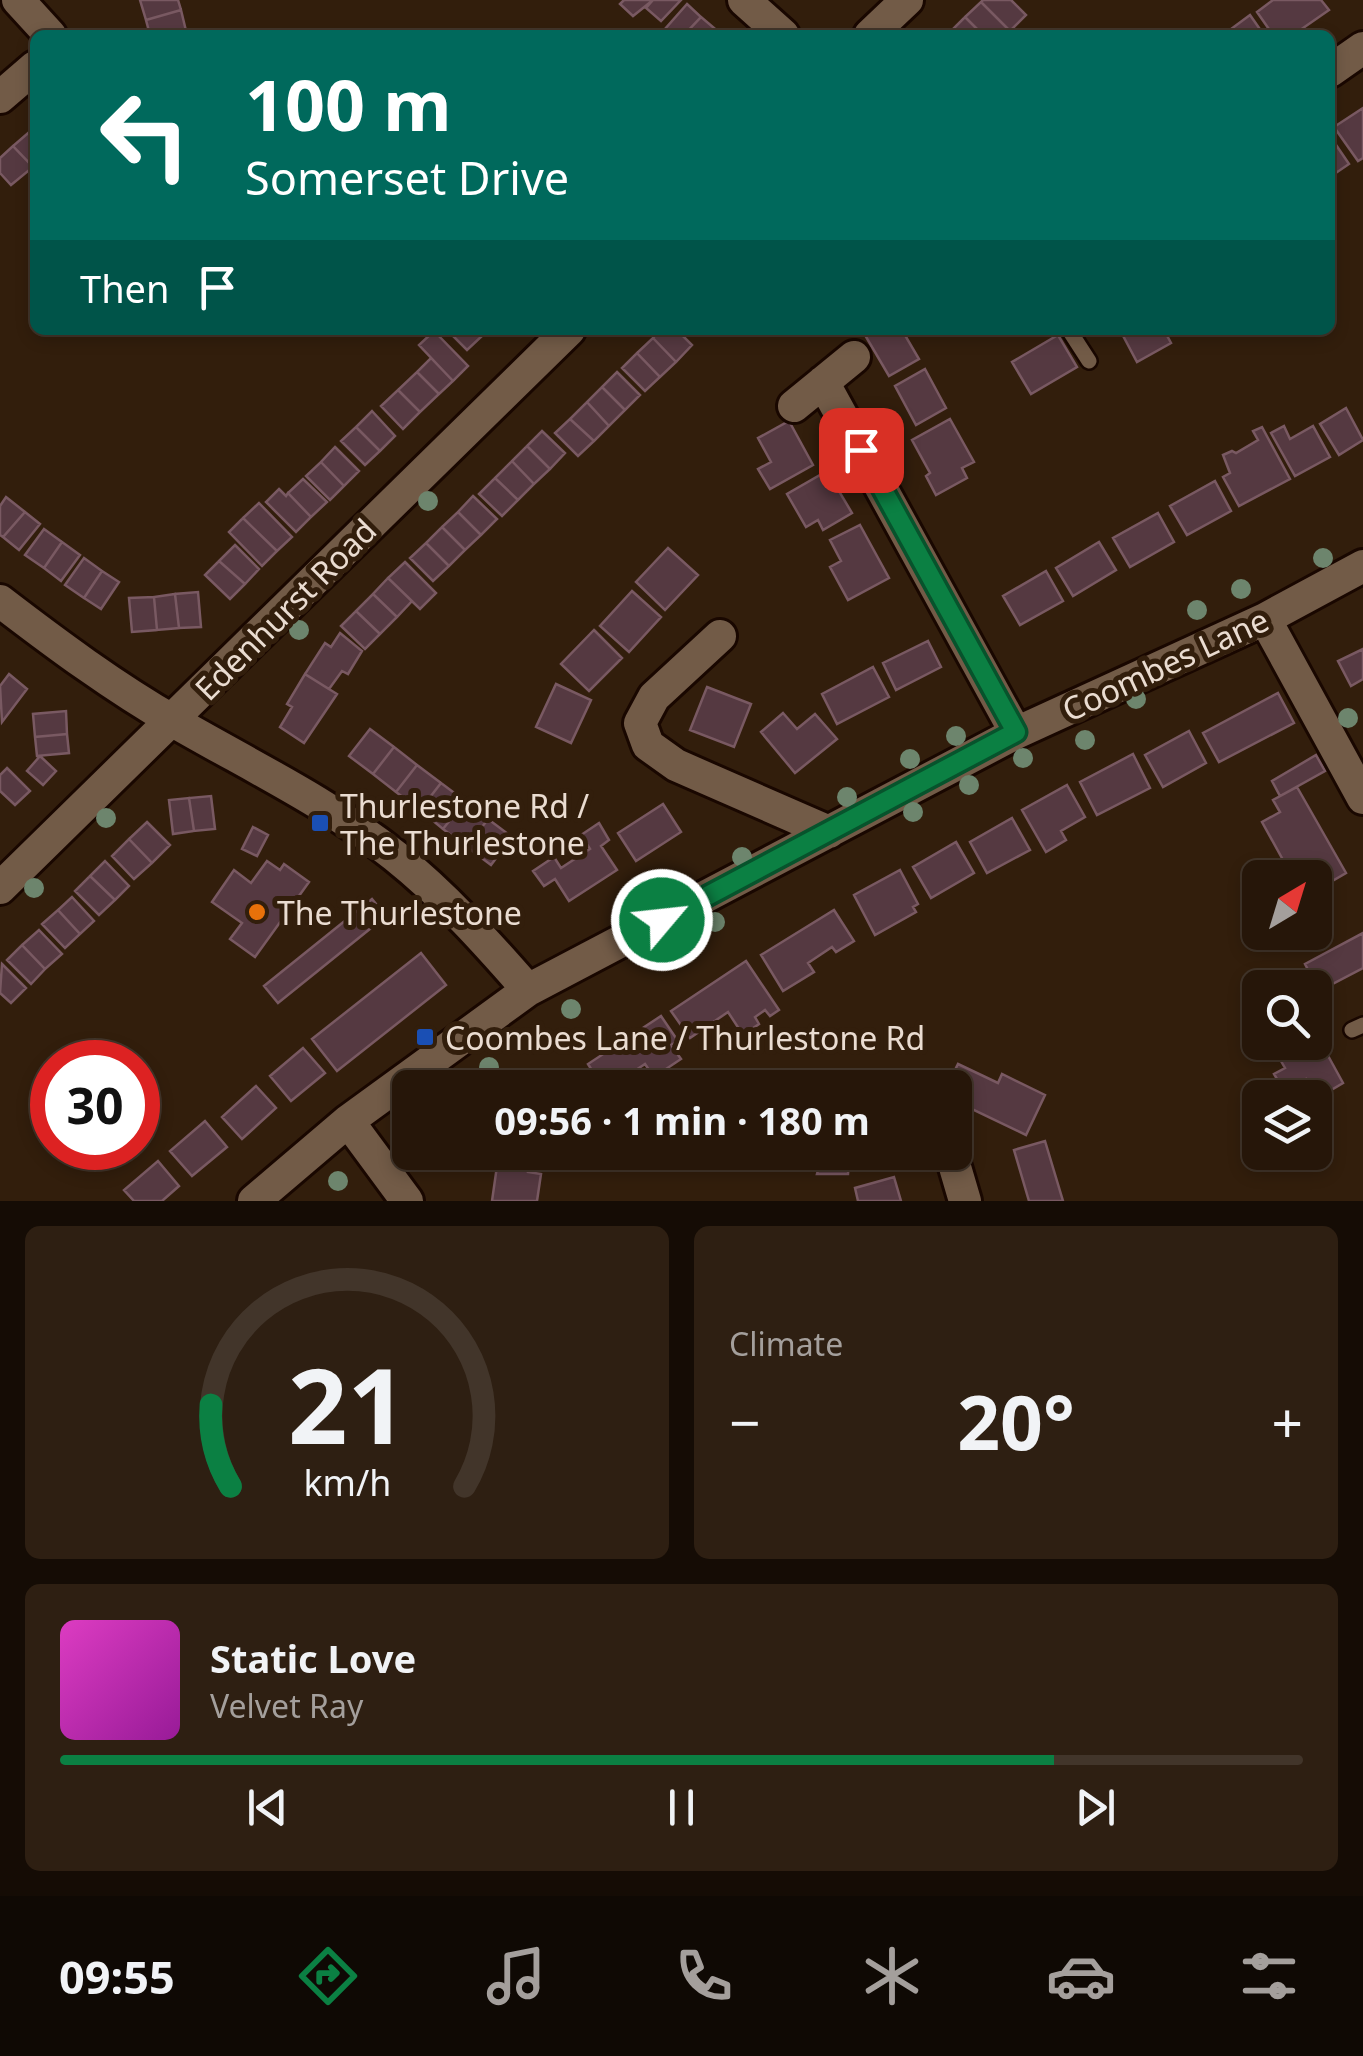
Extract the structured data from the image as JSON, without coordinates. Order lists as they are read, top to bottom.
{
  "streets": {
    "street": ["Edenhurst Road", "Coombes Lane"]
  },
  "places": {
    "transit": ["Thurlestone Rd / The Thurlestone", "Coombes Lane / Thurlestone Rd"],
    "other": ["The Thurlestone"]
  },
  "north": "top right",
  "page": {
    "turn": ["100 m", "Somerset Drive"],
    "then": "Then",
    "limit": "30",
    "trip": "09:56 · 1 min · 180 m",
    "tile": "Climate",
    "heat": ["−", "20°", "+"],
    "song": ["Static Love", "Velvet Ray"],
    "tabs": "09:55",
    "gauge": ["21", "km/h"]
  }
}
